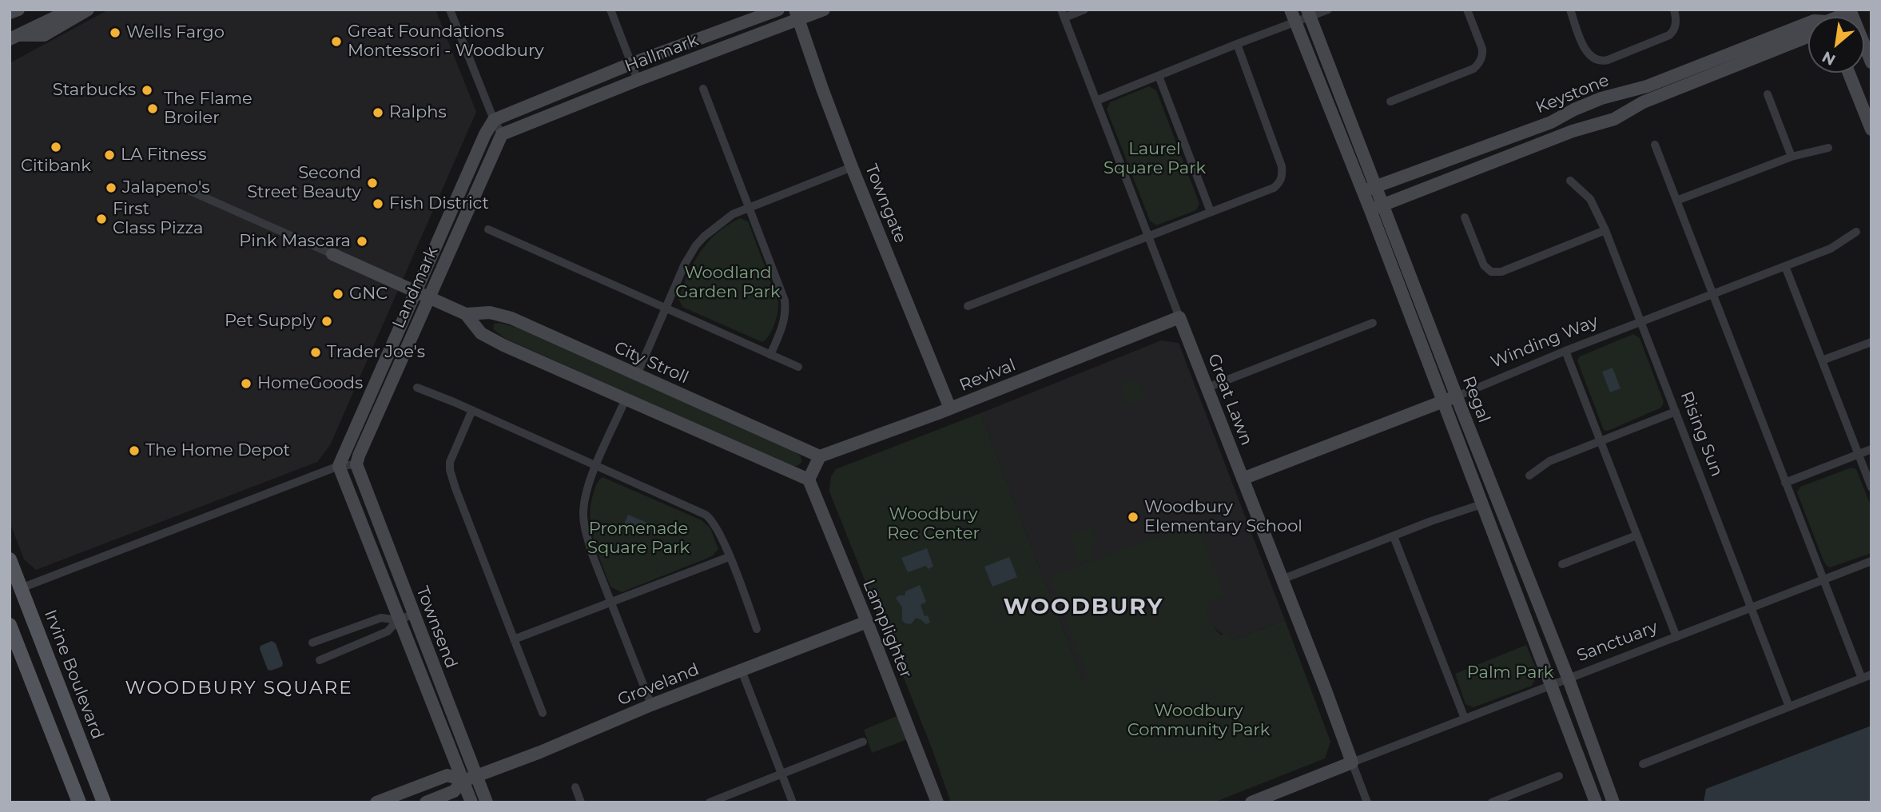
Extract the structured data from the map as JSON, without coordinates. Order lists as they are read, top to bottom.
{
  "streets": {
    "main road": ["Irvine Boulevard"],
    "street": [
      "Hallmark",
      "Keystone",
      "Towngate",
      "Landmark",
      "Winding Way",
      "City Stroll",
      "Revival",
      "Great Lawn",
      "Regal",
      "Rising Sun",
      "Townsend",
      "Lamplighter",
      "Sanctuary",
      "Groveland"
    ]
  },
  "crossings": [
    ["Hallmark", "Towngate"],
    ["Hallmark", "Landmark"],
    ["Keystone", "Regal"],
    ["Towngate", "Revival"],
    ["Landmark", "City Stroll"],
    ["Landmark", "Townsend"],
    ["Winding Way", "Great Lawn"],
    ["Winding Way", "Regal"],
    ["Winding Way", "Rising Sun"],
    ["City Stroll", "Revival"],
    ["City Stroll", "Lamplighter"],
    ["Revival", "Great Lawn"],
    ["Revival", "Lamplighter"],
    ["Great Lawn", "Sanctuary"],
    ["Regal", "Sanctuary"],
    ["Rising Sun", "Sanctuary"],
    ["Townsend", "Groveland"],
    ["Lamplighter", "Groveland"]
  ],
  "districts": ["WOODBURY", "WOODBURY SQUARE"],
  "parks": [
    "Laurel Square Park",
    "Woodland Garden Park",
    "Woodbury Rec Center",
    "Promenade Square Park",
    "Palm Park",
    "Woodbury Community Park"
  ],
  "places": [
    "Wells Fargo",
    "Great Foundations Montessori - Woodbury",
    "Starbucks",
    "The Flame Broiler",
    "Ralphs",
    "Citibank",
    "LA Fitness",
    "Second Street Beauty",
    "Jalapeno's",
    "Fish District",
    "First Class Pizza",
    "Pink Mascara",
    "GNC",
    "Pet Supply",
    "Trader Joe's",
    "HomeGoods",
    "The Home Depot",
    "Woodbury Elementary School"
  ],
  "north": "bottom left"
}
